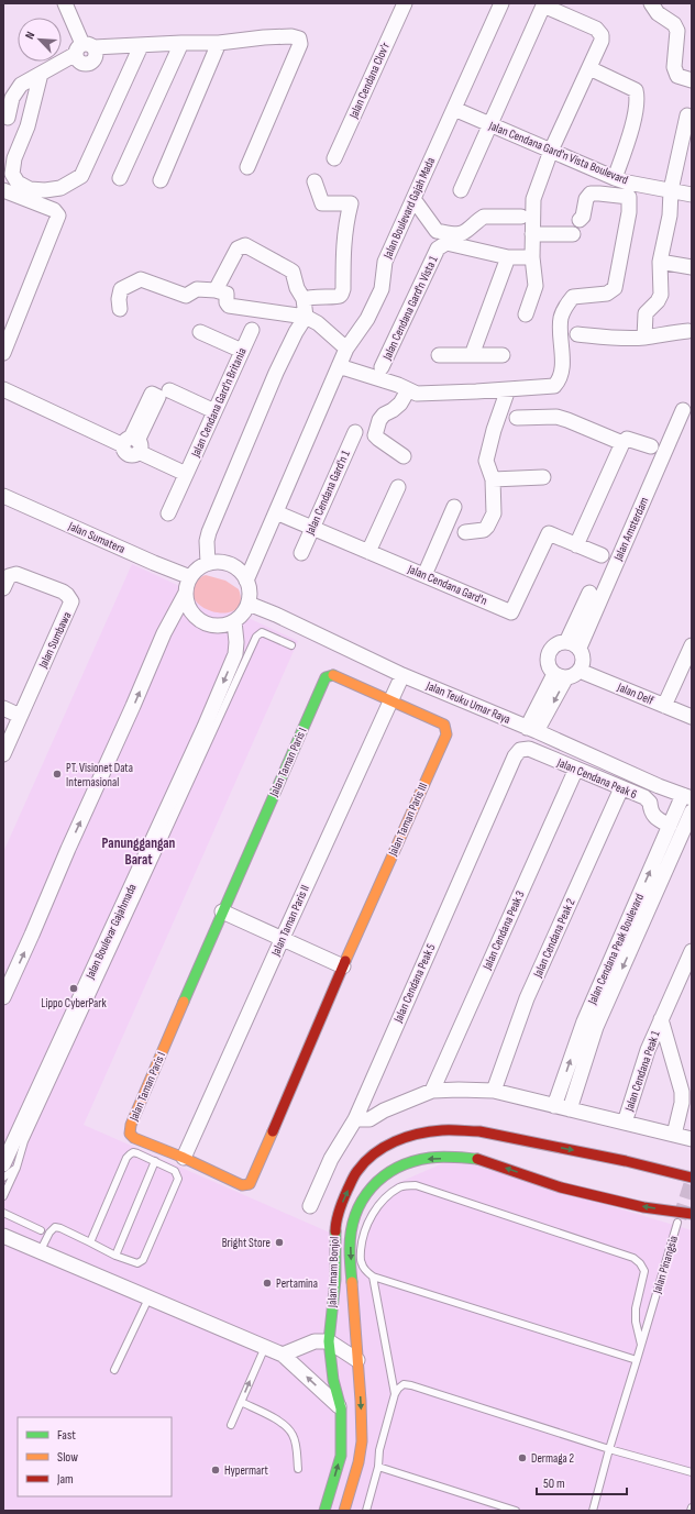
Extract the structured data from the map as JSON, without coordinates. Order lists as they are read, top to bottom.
{
  "streets": {
    "main road": ["Jalan Taman Paris I", "Jalan Taman Paris III", "Jalan Imam Bonjol"],
    "street": [
      "Jalan Cendana Clov'r",
      "Jalan Cendana Gard'n Vista Boulevard",
      "Jalan Boulevard Gajah Mada",
      "Jalan Cendana Gard'n Vista 1",
      "Jalan Cendana Gard'n Britania",
      "Jalan Cendana Gard'n 1",
      "Jalan Amsterdam",
      "Jalan Sumatera",
      "Jalan Cendana Gard'n",
      "Jalan Sumbawa",
      "Jalan Delf",
      "Jalan Teuku Umar Raya",
      "Jalan Cendana Peak 6",
      "Jalan Taman Paris II",
      "Jalan Cendana Peak 3",
      "Jalan Boulevar Gajahmada",
      "Jalan Cendana Peak 2",
      "Jalan Cendana Peak Boulevard",
      "Jalan Cendana Peak 5",
      "Jalan Cendana Peak 1"
    ],
    "lane": ["Jalan Pinangsia"]
  },
  "crossings": [
    ["Jalan Cendana Gard'n Vista Boulevard", "Jalan Boulevard Gajah Mada"],
    ["Jalan Boulevard Gajah Mada", "Jalan Sumatera"],
    ["Jalan Boulevard Gajah Mada", "Jalan Cendana Gard'n"],
    ["Jalan Boulevard Gajah Mada", "Jalan Teuku Umar Raya"],
    ["Jalan Boulevard Gajah Mada", "Jalan Boulevar Gajahmada"],
    ["Jalan Cendana Gard'n 1", "Jalan Cendana Gard'n"],
    ["Jalan Amsterdam", "Jalan Delf"],
    ["Jalan Sumatera", "Jalan Teuku Umar Raya"],
    ["Jalan Sumatera", "Jalan Boulevar Gajahmada"],
    ["Jalan Teuku Umar Raya", "Jalan Taman Paris II"],
    ["Jalan Teuku Umar Raya", "Jalan Boulevar Gajahmada"],
    ["Jalan Teuku Umar Raya", "Jalan Cendana Peak Boulevard"],
    ["Jalan Taman Paris I", "Jalan Taman Paris III"],
    ["Jalan Taman Paris I", "Jalan Taman Paris II"],
    ["Jalan Cendana Peak 6", "Jalan Cendana Peak 3"],
    ["Jalan Cendana Peak 6", "Jalan Cendana Peak 2"],
    ["Jalan Cendana Peak 6", "Jalan Cendana Peak Boulevard"],
    ["Jalan Cendana Peak 6", "Jalan Cendana Peak 5"],
    ["Jalan Taman Paris III", "Jalan Taman Paris II"]
  ],
  "districts": ["Panunggangan Barat"],
  "places": [
    "PT. Visionet Data Internasional",
    "Lippo CyberPark",
    "Bright Store",
    "Pertamina",
    "Dermaga 2",
    "Hypermart"
  ],
  "legend": ["Fast", "Slow", "Jam"],
  "scale_bar": "50 m",
  "north": "top left"
}
